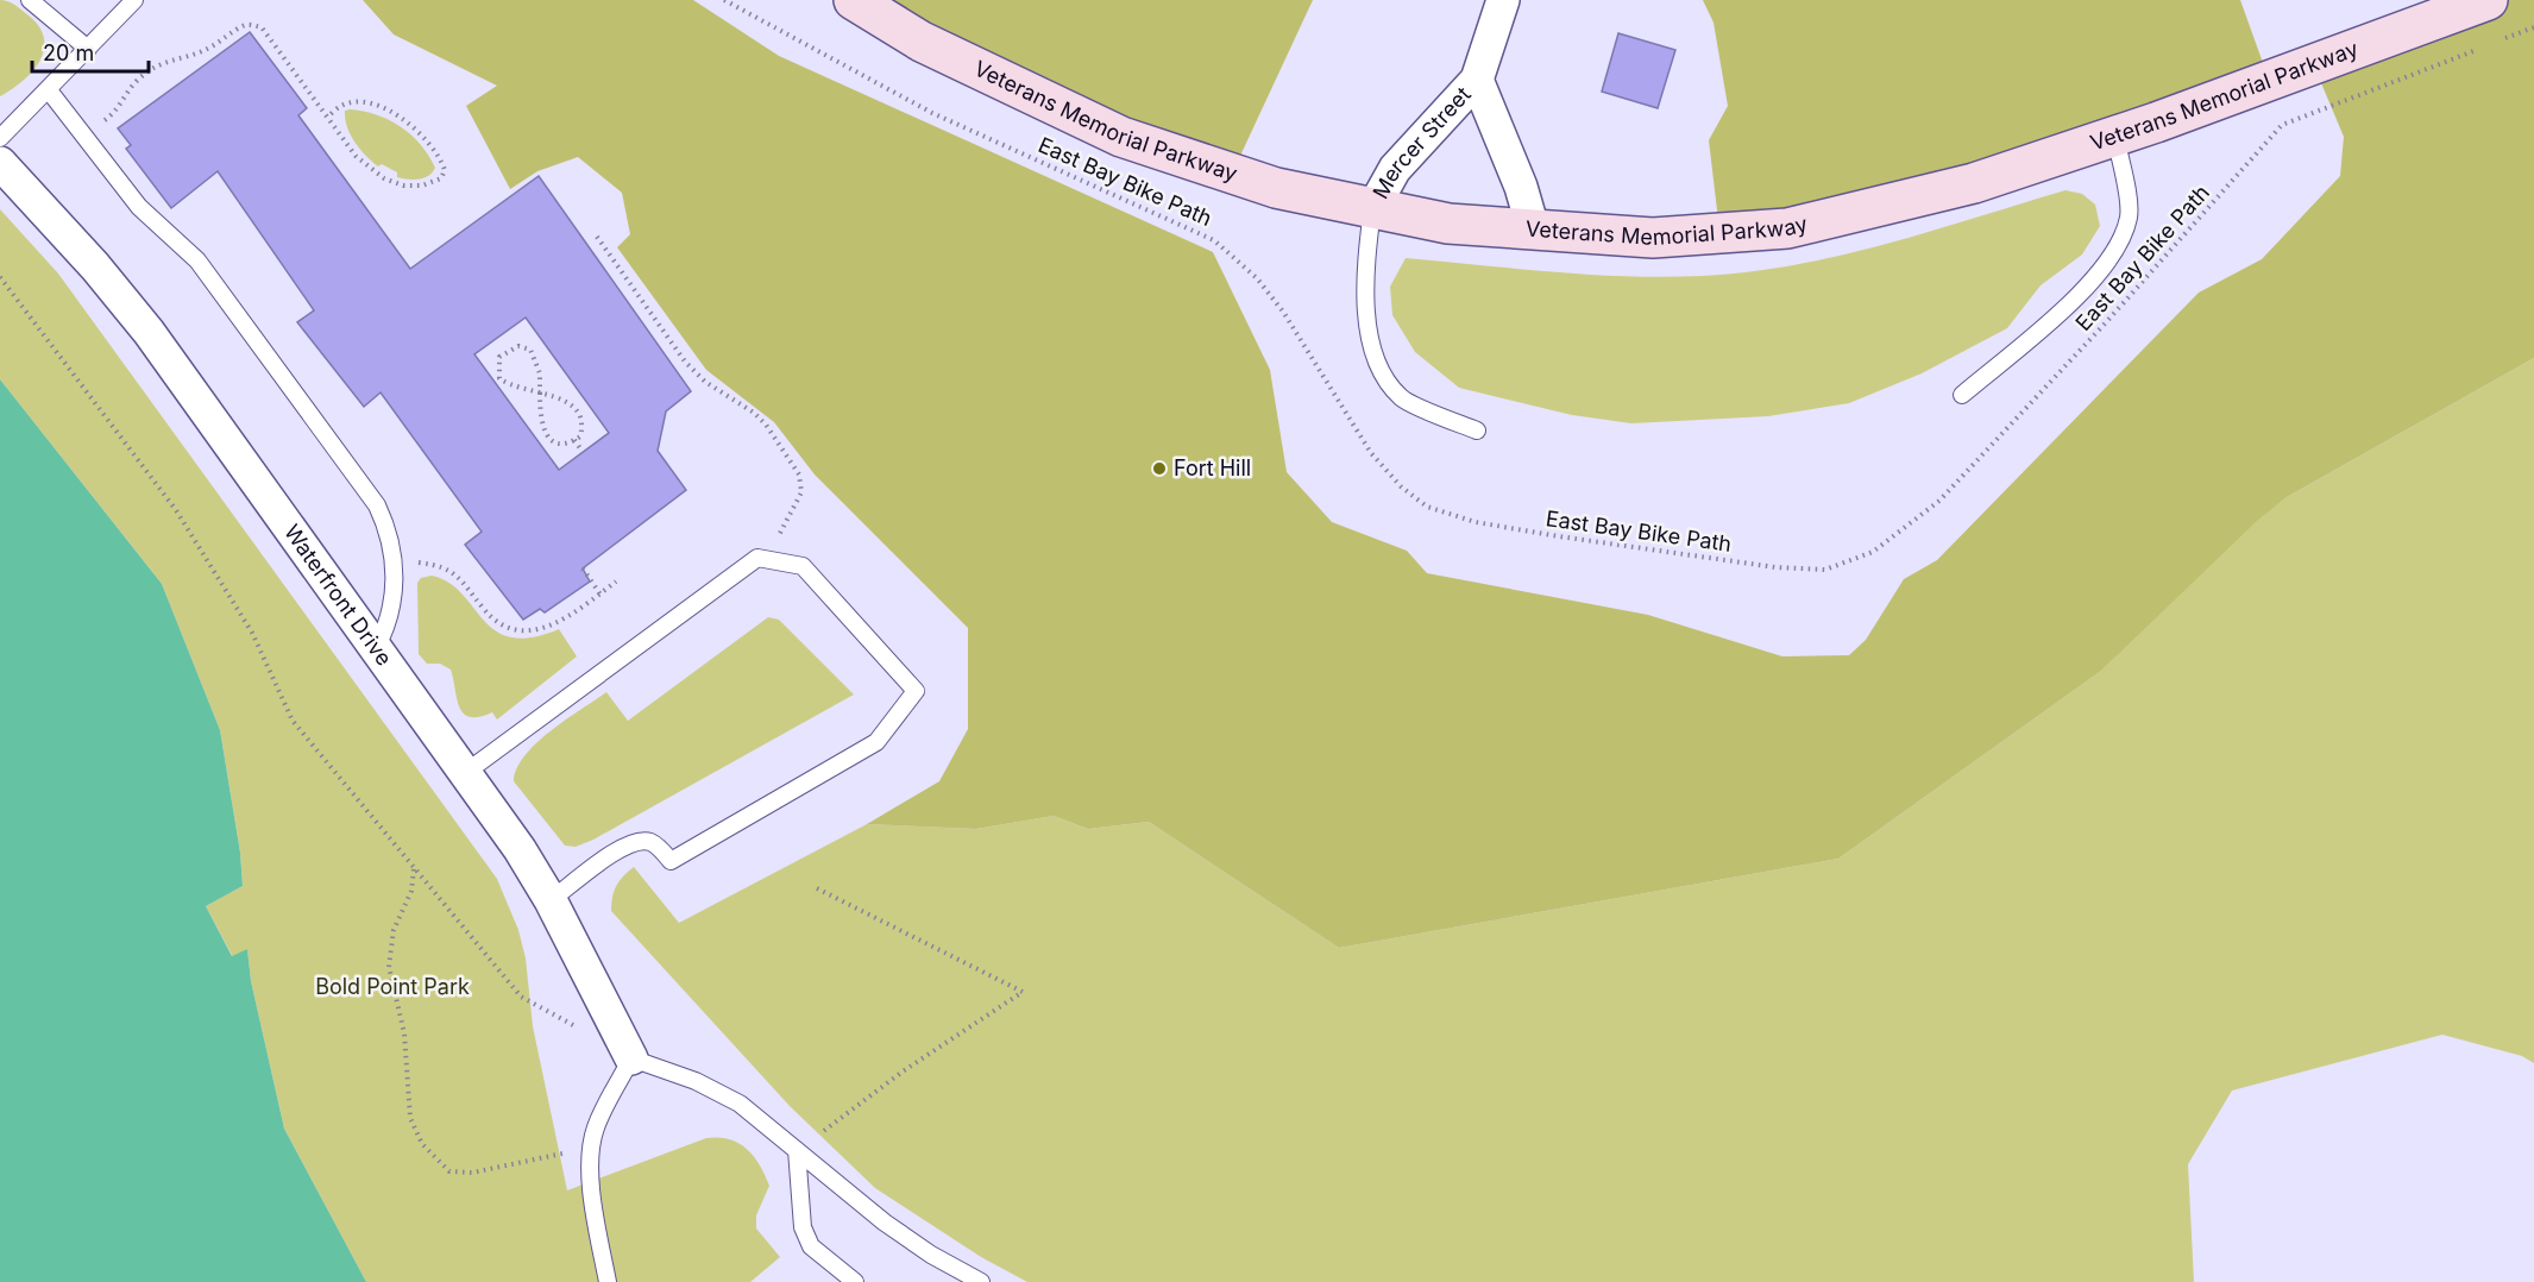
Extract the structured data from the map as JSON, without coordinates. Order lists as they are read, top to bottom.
{
  "streets": {
    "main road": ["Veterans Memorial Parkway"],
    "street": ["Mercer Street", "Waterfront Drive"],
    "path": ["East Bay Bike Path"]
  },
  "crossings": [
    ["Veterans Memorial Parkway", "Mercer Street"]
  ],
  "parks": ["Bold Point Park"],
  "places": ["Fort Hill"],
  "scale_bar": "20 m"
}
